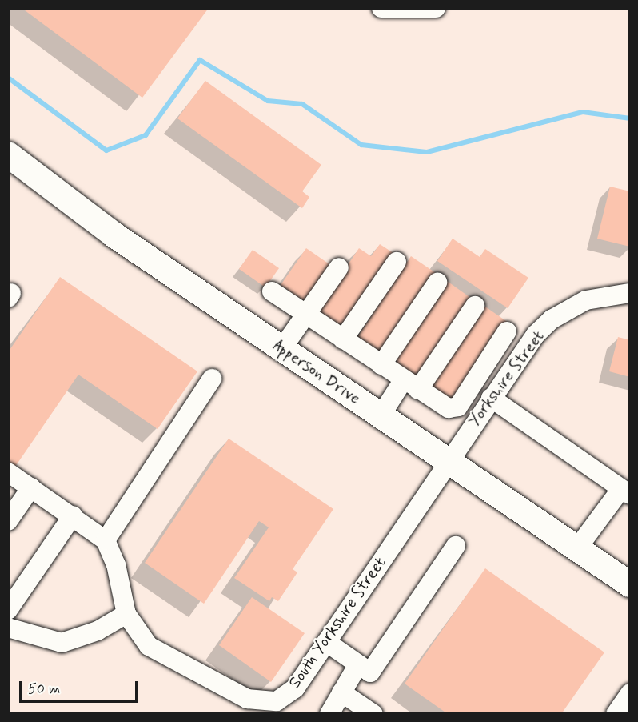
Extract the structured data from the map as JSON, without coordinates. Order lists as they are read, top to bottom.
{
  "streets": {
    "main road": ["Apperson Drive"],
    "street": ["Yorkshire Street", "South Yorkshire Street"]
  },
  "crossings": [
    ["Apperson Drive", "Yorkshire Street"],
    ["Apperson Drive", "South Yorkshire Street"],
    ["Yorkshire Street", "South Yorkshire Street"]
  ],
  "scale_bar": "50 m"
}
